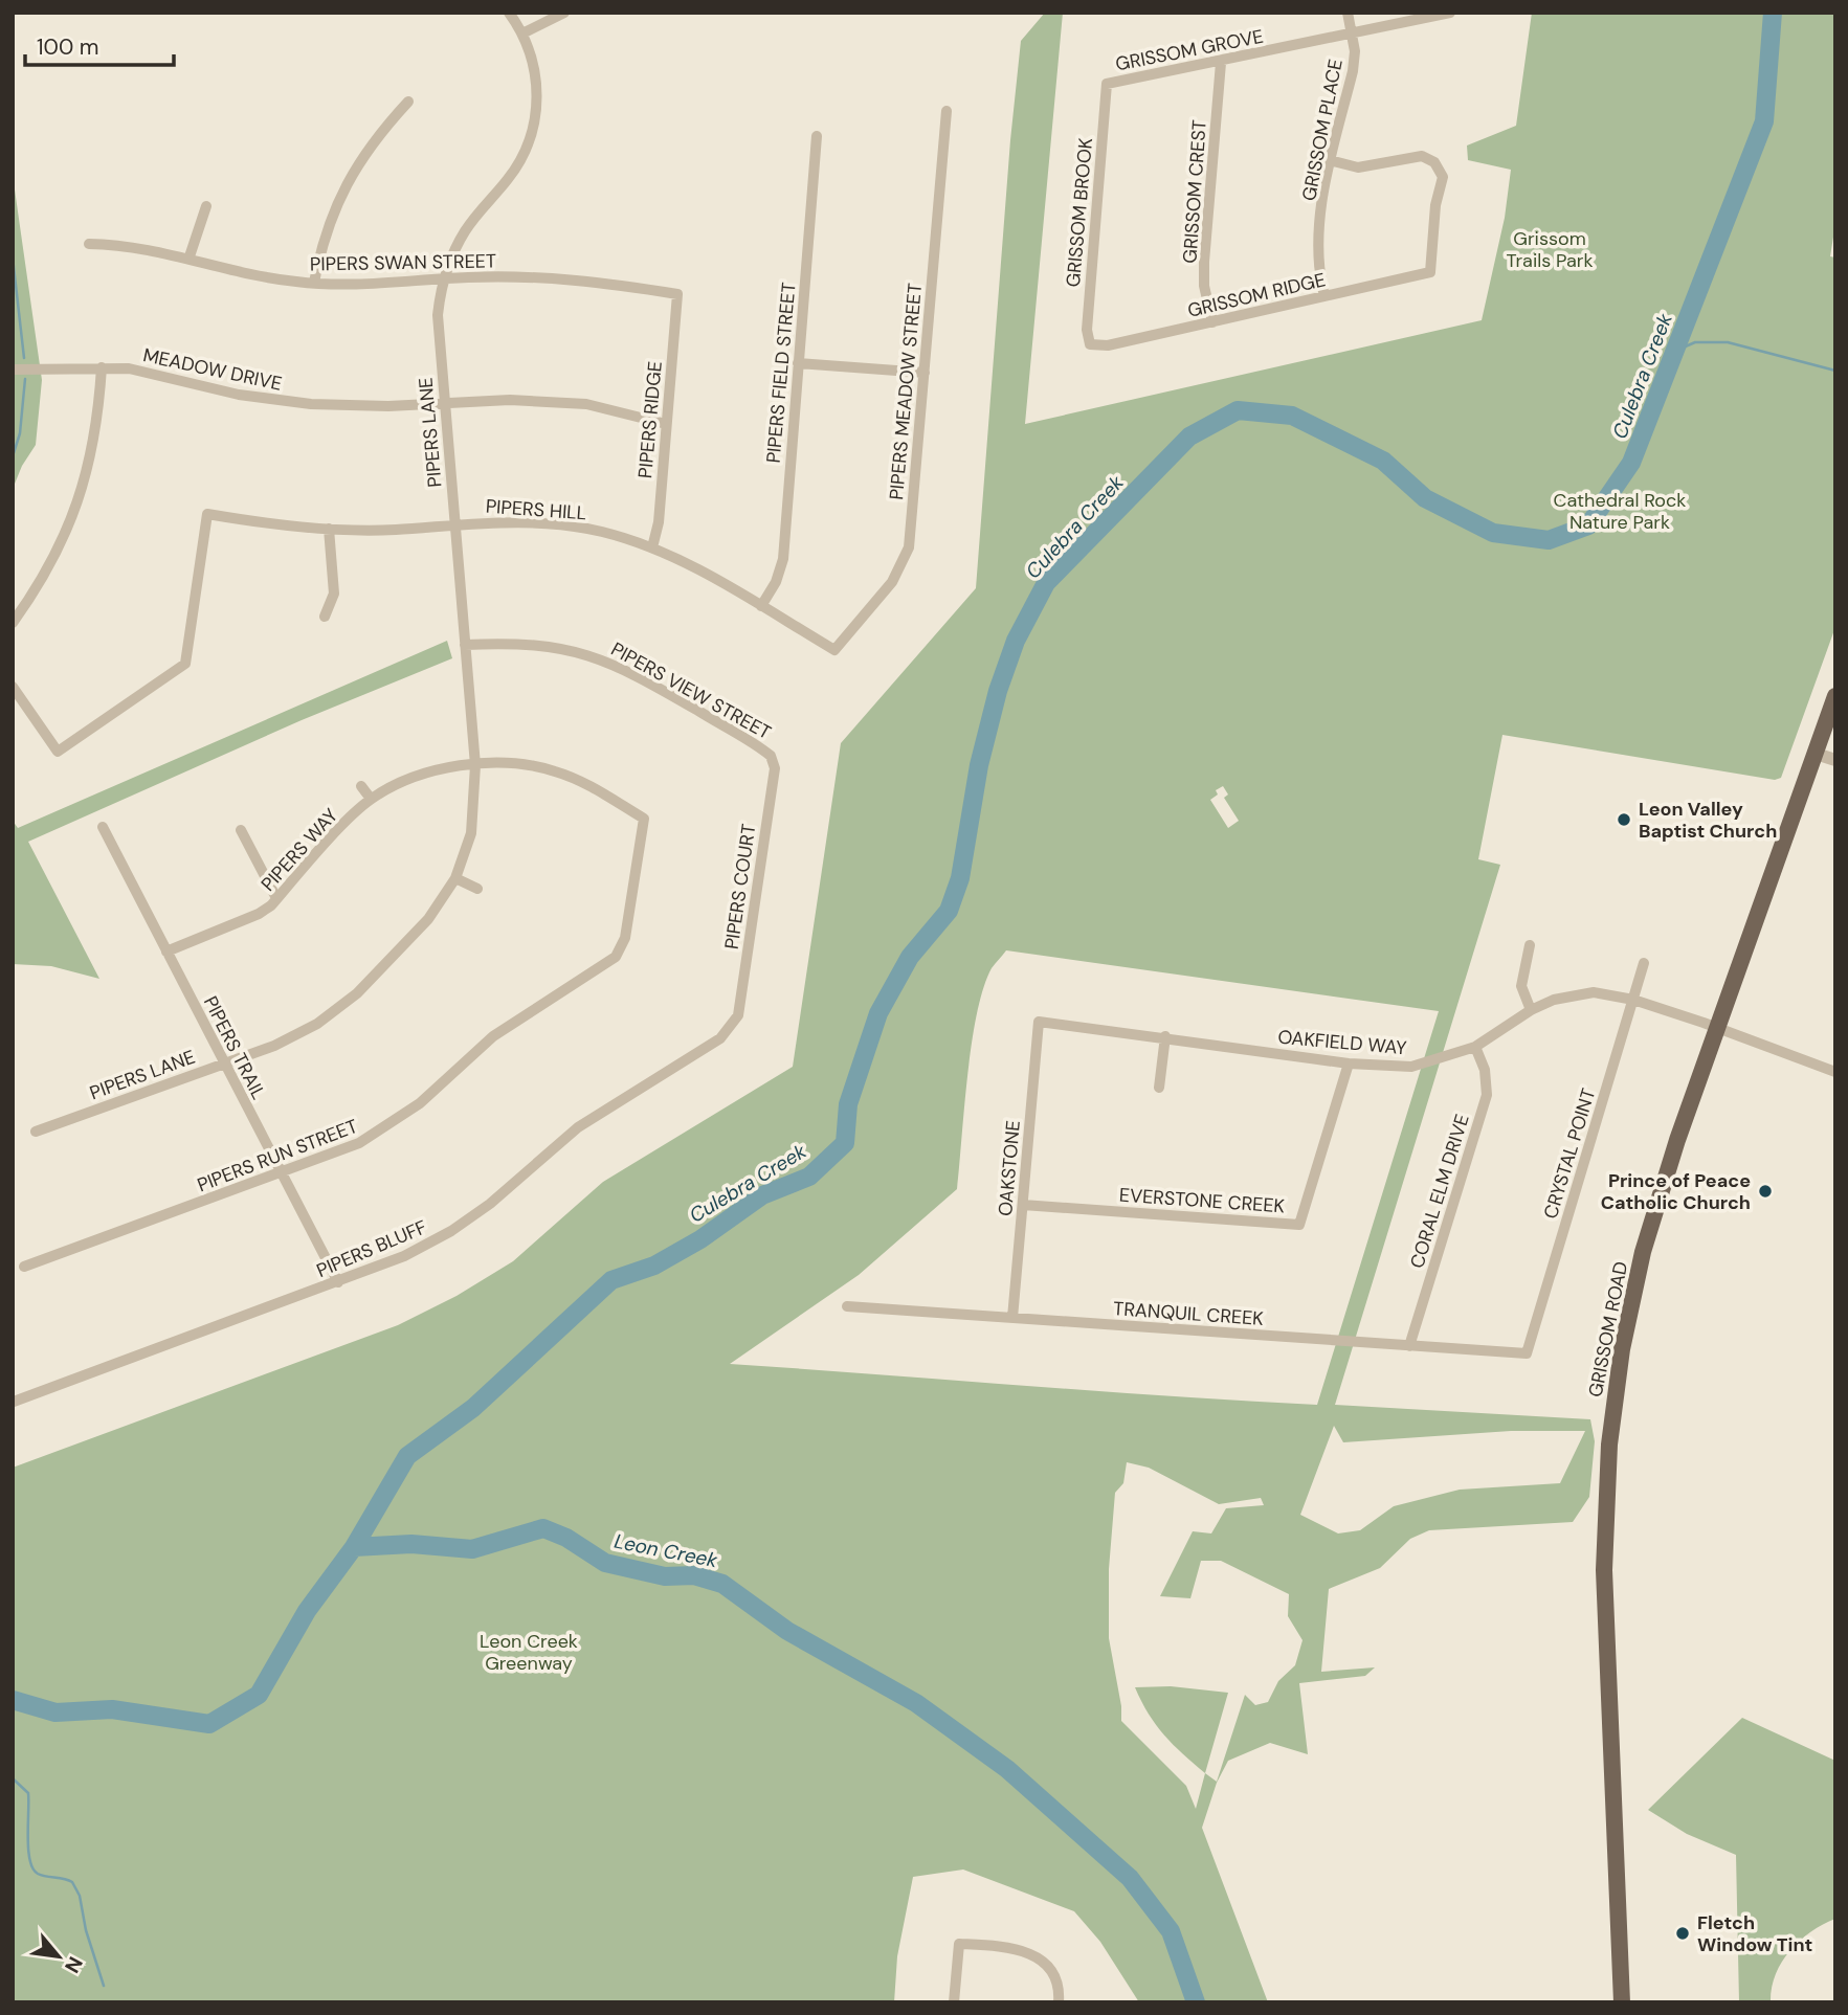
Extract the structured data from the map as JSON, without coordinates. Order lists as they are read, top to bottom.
{
  "streets": {
    "main road": ["GRISSOM ROAD"],
    "street": [
      "GRISSOM GROVE",
      "GRISSOM PLACE",
      "GRISSOM CREST",
      "GRISSOM BROOK",
      "PIPERS SWAN STREET",
      "GRISSOM RIDGE",
      "MEADOW DRIVE",
      "PIPERS FIELD STREET",
      "PIPERS MEADOW STREET",
      "PIPERS RIDGE",
      "PIPERS LANE",
      "PIPERS HILL",
      "PIPERS VIEW STREET",
      "PIPERS WAY",
      "PIPERS COURT",
      "OAKFIELD WAY",
      "PIPERS TRAIL",
      "CRYSTAL POINT",
      "PIPERS RUN STREET",
      "OAKSTONE",
      "CORAL ELM DRIVE",
      "EVERSTONE CREEK",
      "PIPERS BLUFF",
      "TRANQUIL CREEK"
    ]
  },
  "crossings": [
    ["GRISSOM GROVE", "GRISSOM PLACE"],
    ["GRISSOM GROVE", "GRISSOM CREST"],
    ["GRISSOM GROVE", "GRISSOM BROOK"],
    ["GRISSOM PLACE", "GRISSOM RIDGE"],
    ["GRISSOM CREST", "GRISSOM RIDGE"],
    ["GRISSOM BROOK", "GRISSOM RIDGE"],
    ["PIPERS SWAN STREET", "PIPERS RIDGE"],
    ["PIPERS SWAN STREET", "PIPERS LANE"],
    ["MEADOW DRIVE", "PIPERS RIDGE"],
    ["MEADOW DRIVE", "PIPERS LANE"],
    ["PIPERS FIELD STREET", "PIPERS HILL"],
    ["PIPERS MEADOW STREET", "PIPERS HILL"],
    ["PIPERS RIDGE", "PIPERS HILL"],
    ["PIPERS LANE", "PIPERS HILL"],
    ["PIPERS LANE", "PIPERS VIEW STREET"],
    ["PIPERS LANE", "PIPERS WAY"],
    ["PIPERS LANE", "PIPERS TRAIL"],
    ["PIPERS VIEW STREET", "PIPERS COURT"],
    ["PIPERS WAY", "PIPERS TRAIL"],
    ["PIPERS WAY", "PIPERS RUN STREET"],
    ["PIPERS COURT", "PIPERS BLUFF"],
    ["OAKFIELD WAY", "CRYSTAL POINT"],
    ["OAKFIELD WAY", "OAKSTONE"],
    ["OAKFIELD WAY", "CORAL ELM DRIVE"],
    ["OAKFIELD WAY", "EVERSTONE CREEK"],
    ["OAKFIELD WAY", "GRISSOM ROAD"],
    ["PIPERS TRAIL", "PIPERS RUN STREET"],
    ["PIPERS TRAIL", "PIPERS BLUFF"],
    ["CRYSTAL POINT", "TRANQUIL CREEK"],
    ["OAKSTONE", "EVERSTONE CREEK"],
    ["OAKSTONE", "TRANQUIL CREEK"],
    ["CORAL ELM DRIVE", "TRANQUIL CREEK"]
  ],
  "water": ["Culebra Creek", "Leon Creek"],
  "parks": ["Grissom Trails Park", "Cathedral Rock Nature Park", "Leon Creek Greenway"],
  "places": ["Leon Valley Baptist Church", "Prince of Peace Catholic Church", "Fletch Window Tint"],
  "scale_bar": "100 m",
  "north": "bottom right"
}
